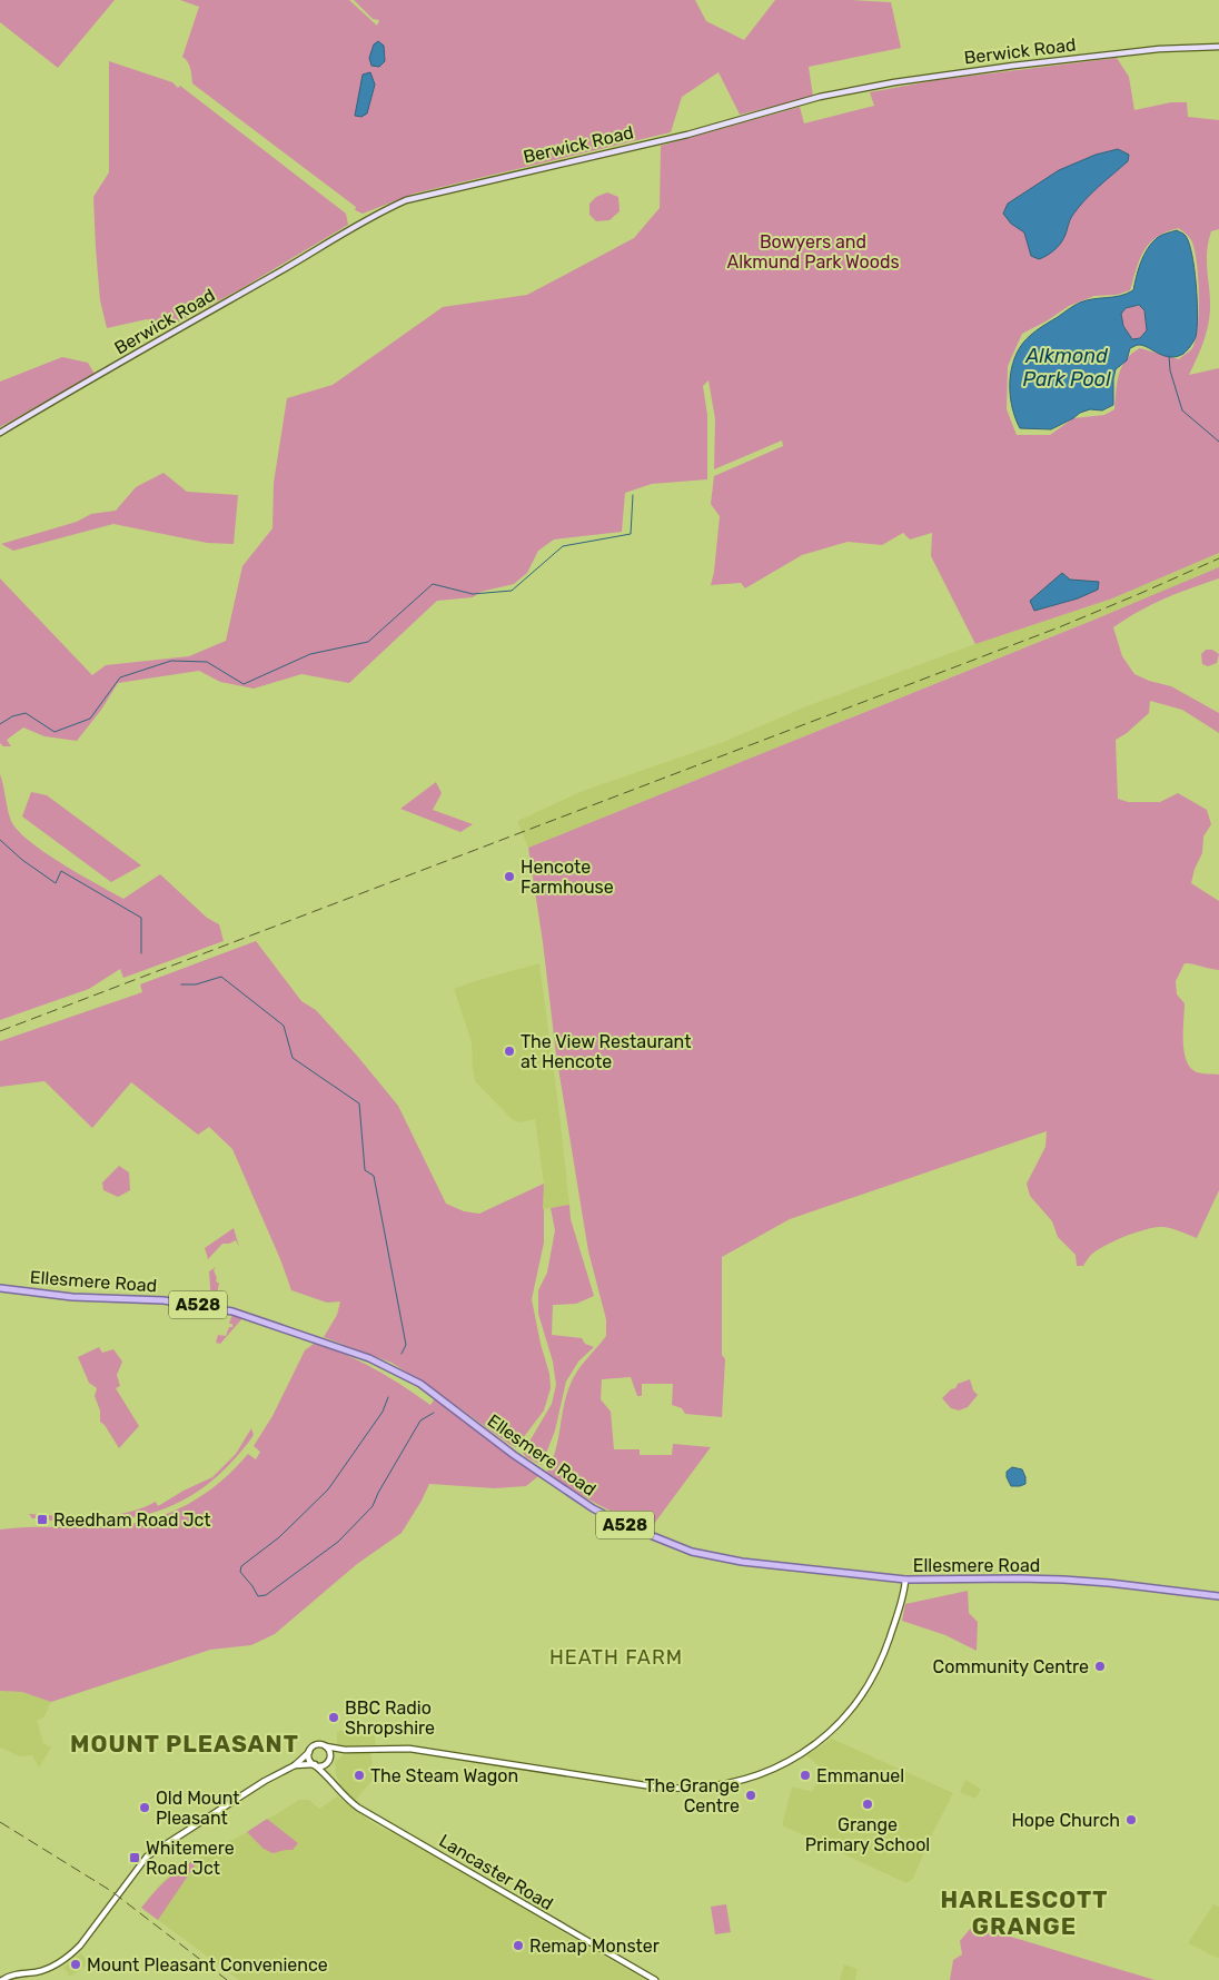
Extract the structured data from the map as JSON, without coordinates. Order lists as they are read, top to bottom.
{
  "streets": {
    "main road": ["Berwick Road", "Ellesmere Road", "A528"],
    "street": ["Lancaster Road"]
  },
  "districts": ["HEATH FARM", "MOUNT PLEASANT", "HARLESCOTT GRANGE"],
  "water": ["Alkmond Park Pool"],
  "parks": ["Bowyers and Alkmund Park Woods"],
  "places": {
    "other": [
      "Hencote Farmhouse",
      "The View Restaurant at Hencote",
      "Community Centre",
      "BBC Radio Shropshire",
      "The Steam Wagon",
      "Emmanuel",
      "The Grange Centre",
      "Grange Primary School",
      "Old Mount Pleasant",
      "Hope Church",
      "Remap Monster",
      "Mount Pleasant Convenience"
    ],
    "transit": ["Reedham Road Jct", "Whitemere Road Jct"]
  }
}
